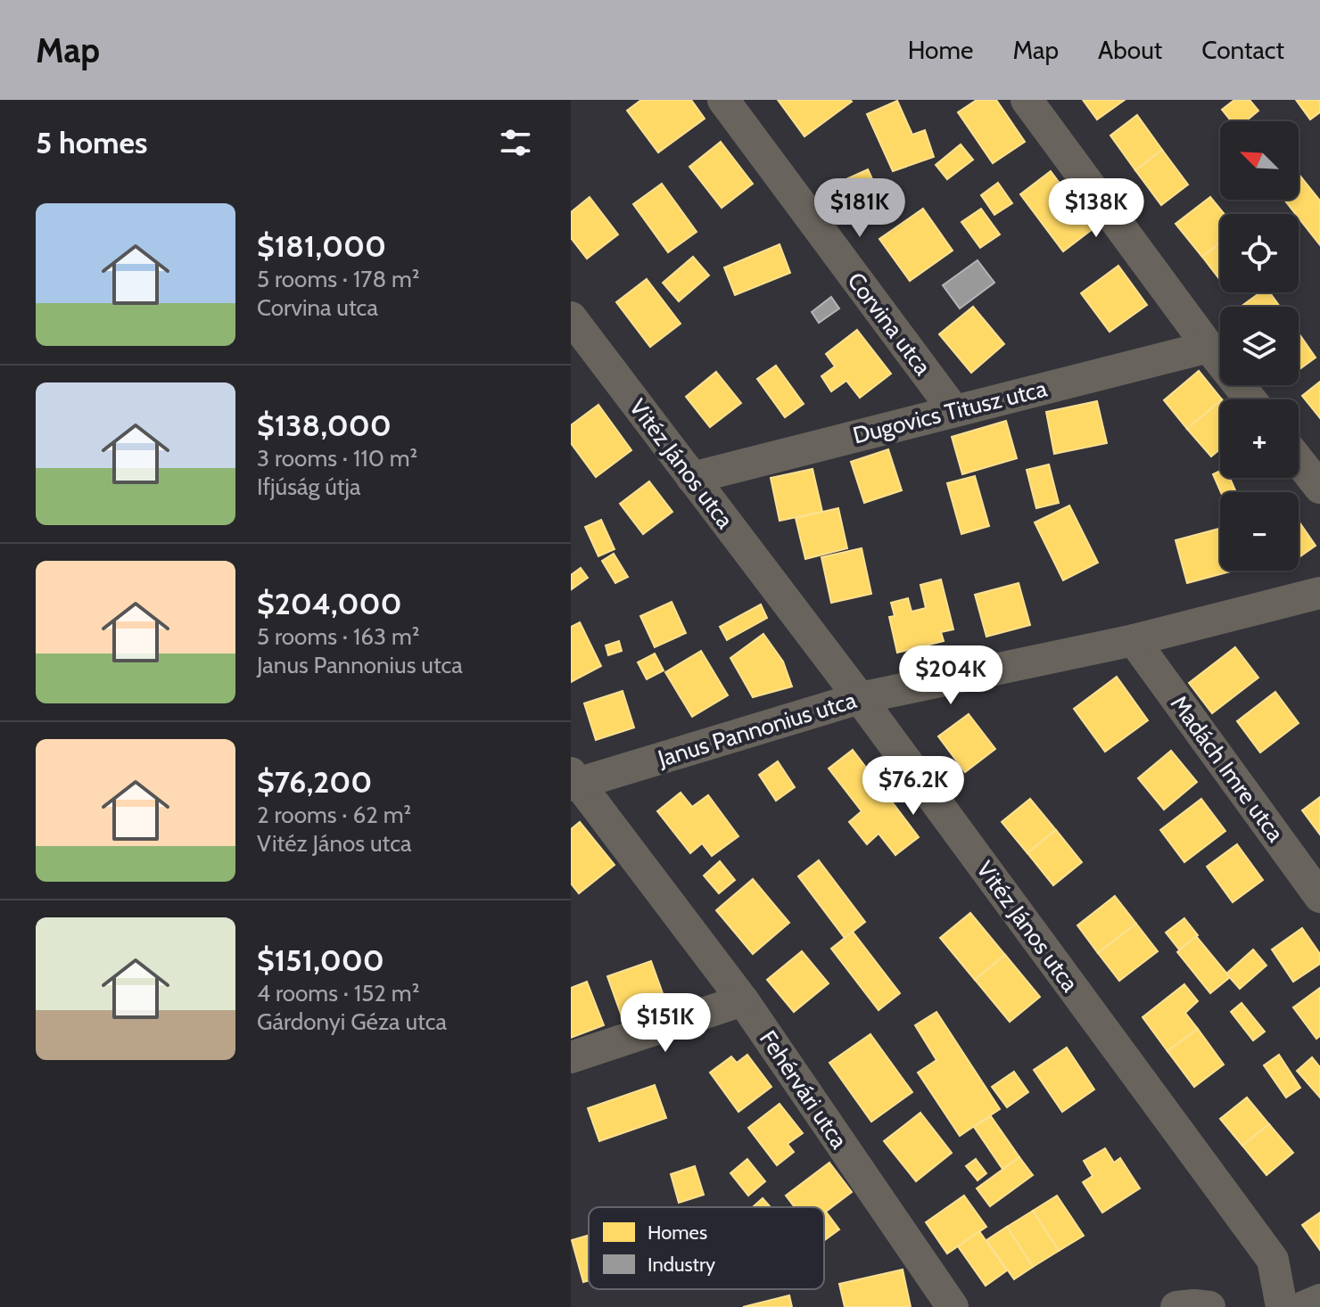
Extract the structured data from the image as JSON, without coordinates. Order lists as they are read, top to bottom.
{
  "streets": {
    "street": [
      "Corvina utca",
      "Dugovics Titusz utca",
      "Vitéz János utca",
      "Janus Pannonius utca",
      "Madách Imre utca",
      "Fehérvári utca"
    ]
  },
  "crossings": [
    ["Corvina utca", "Dugovics Titusz utca"],
    ["Dugovics Titusz utca", "Vitéz János utca"],
    ["Vitéz János utca", "Janus Pannonius utca"],
    ["Janus Pannonius utca", "Madách Imre utca"],
    ["Janus Pannonius utca", "Fehérvári utca"]
  ],
  "legend": ["Homes", "Industry"],
  "north": "top left",
  "page": {
    "header": "Map",
    "nav": [
      "Home",
      "Map",
      "About",
      "Contact"
    ],
    "heading": "5 homes",
    "map_buttons": ["+", "−"],
    "price": [
      "$181K",
      "$138K",
      "$204K",
      "$76.2K",
      "$151K"
    ],
    "list": [
      {
        "name": "$181,000",
        "note": "5 rooms · 178 m² · Corvina utca"
      },
      {
        "name": "$138,000",
        "note": "3 rooms · 110 m² · Ifjúság útja"
      },
      {
        "name": "$204,000",
        "note": "5 rooms · 163 m² · Janus Pannonius utca"
      },
      {
        "name": "$76,200",
        "note": "2 rooms · 62 m² · Vitéz János utca"
      },
      {
        "name": "$151,000",
        "note": "4 rooms · 152 m² · Gárdonyi Géza utca"
      }
    ]
  }
}
